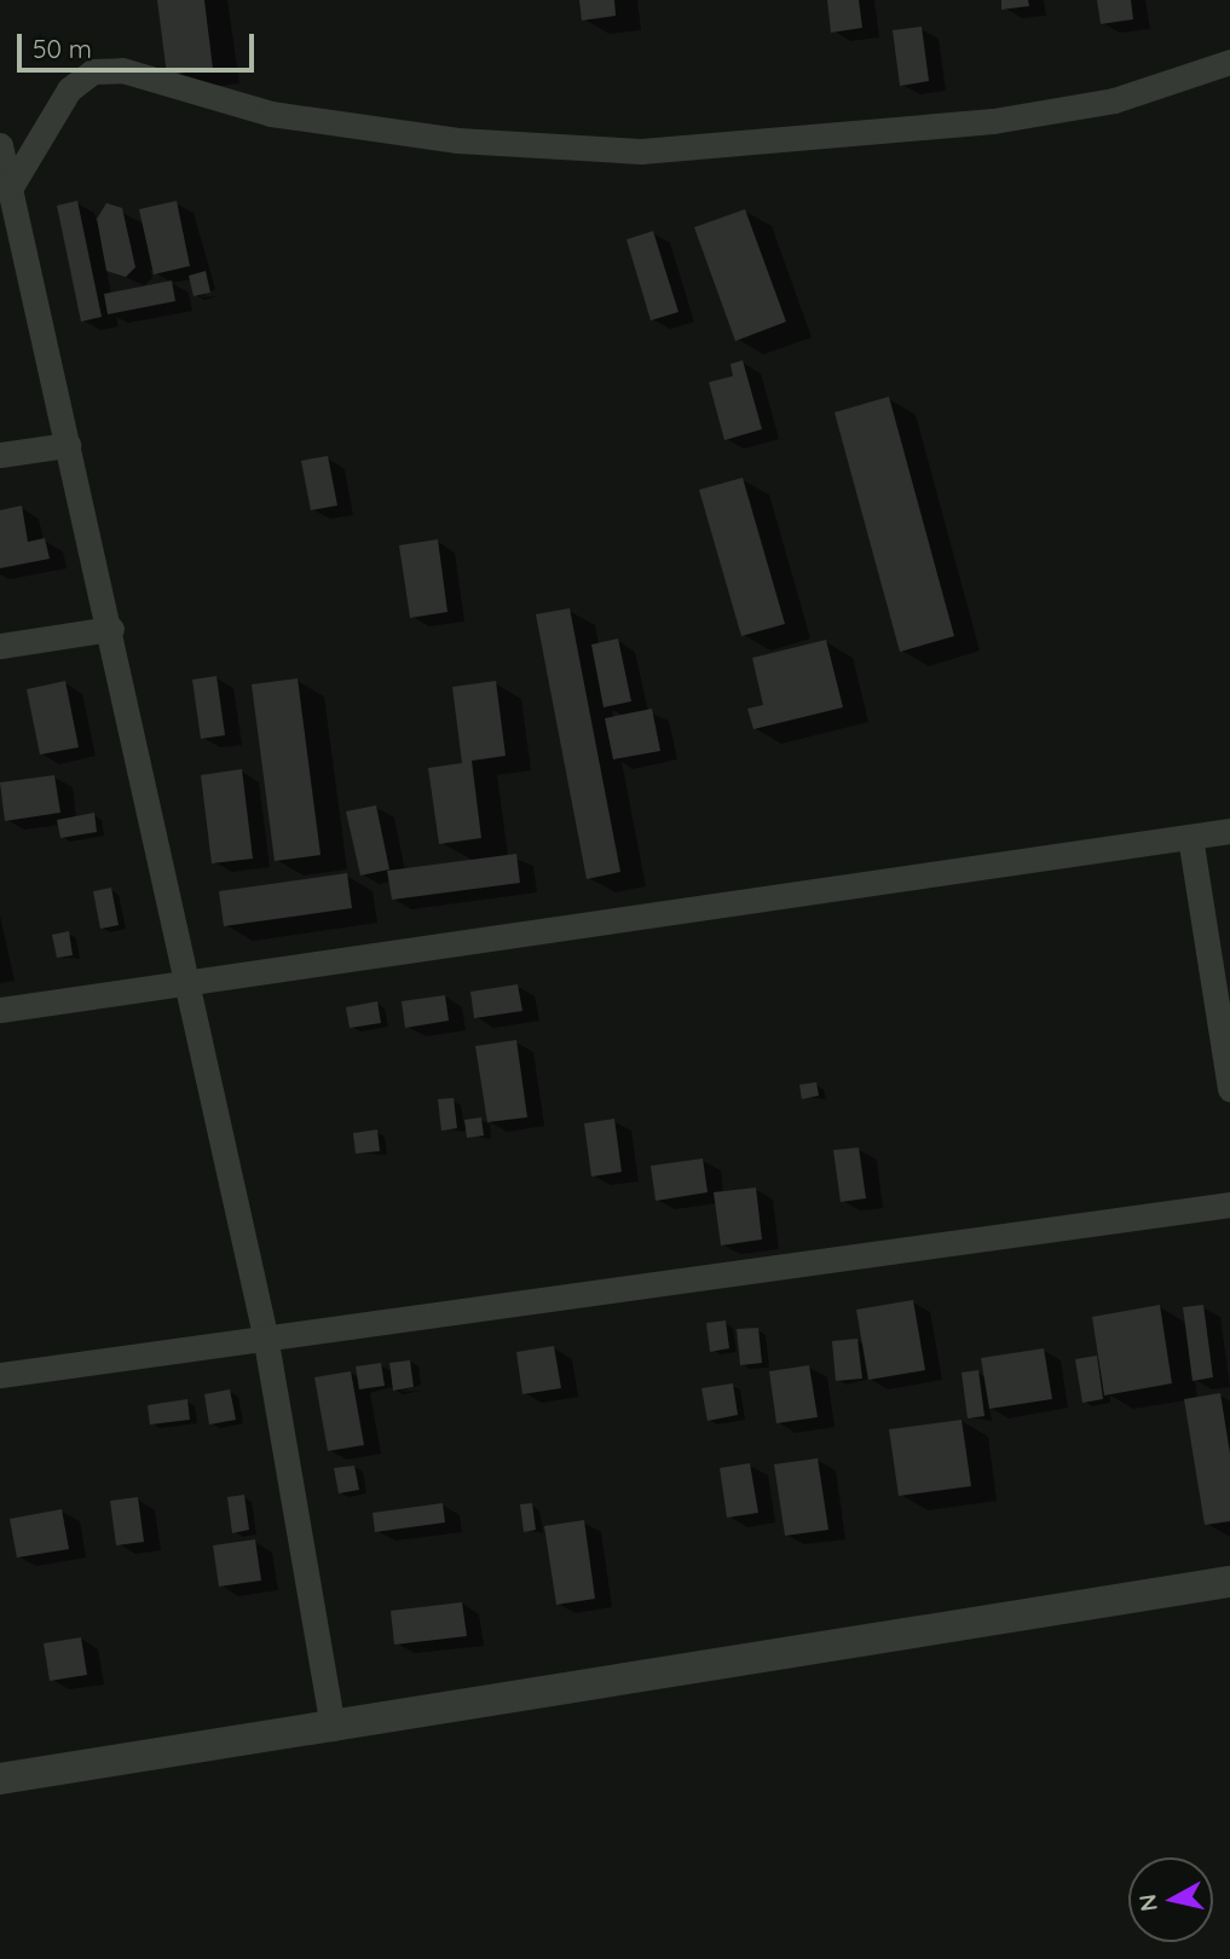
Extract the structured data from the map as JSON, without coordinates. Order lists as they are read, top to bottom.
{
  "scale_bar": "50 m",
  "north": "left"
}
